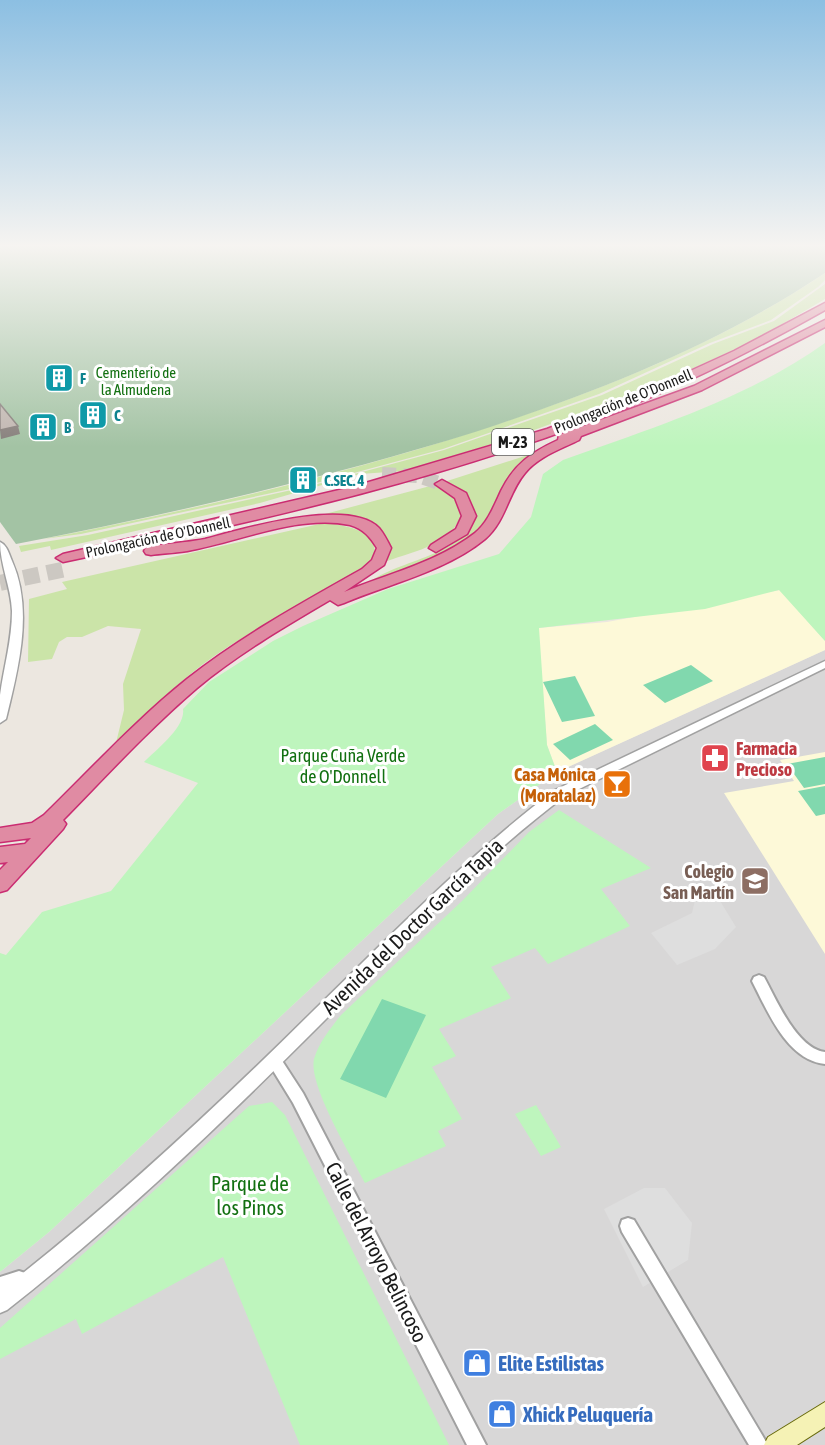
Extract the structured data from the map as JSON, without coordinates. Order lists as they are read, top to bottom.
{
  "streets": {
    "highway": ["Prolongación de O'Donnell", "M-23"],
    "street": ["Avenida del Doctor García Tapia", "Calle del Arroyo Belincoso"]
  },
  "crossings": [
    ["Avenida del Doctor García Tapia", "Calle del Arroyo Belincoso"]
  ],
  "parks": ["Cementerio de la Almudena", "Parque Cuña Verde de O'Donnell", "Parque de los Pinos"],
  "places": {
    "building": [
      "F",
      "C",
      "B",
      "C.SEC. 4"
    ],
    "pharmacy": ["Farmacia Precioso"],
    "bar": ["Casa Mónica (Moratalaz)"],
    "school or university": ["Colegio San Martín"],
    "shop": ["Elite Estilistas", "Xhick Peluquería"]
  }
}
